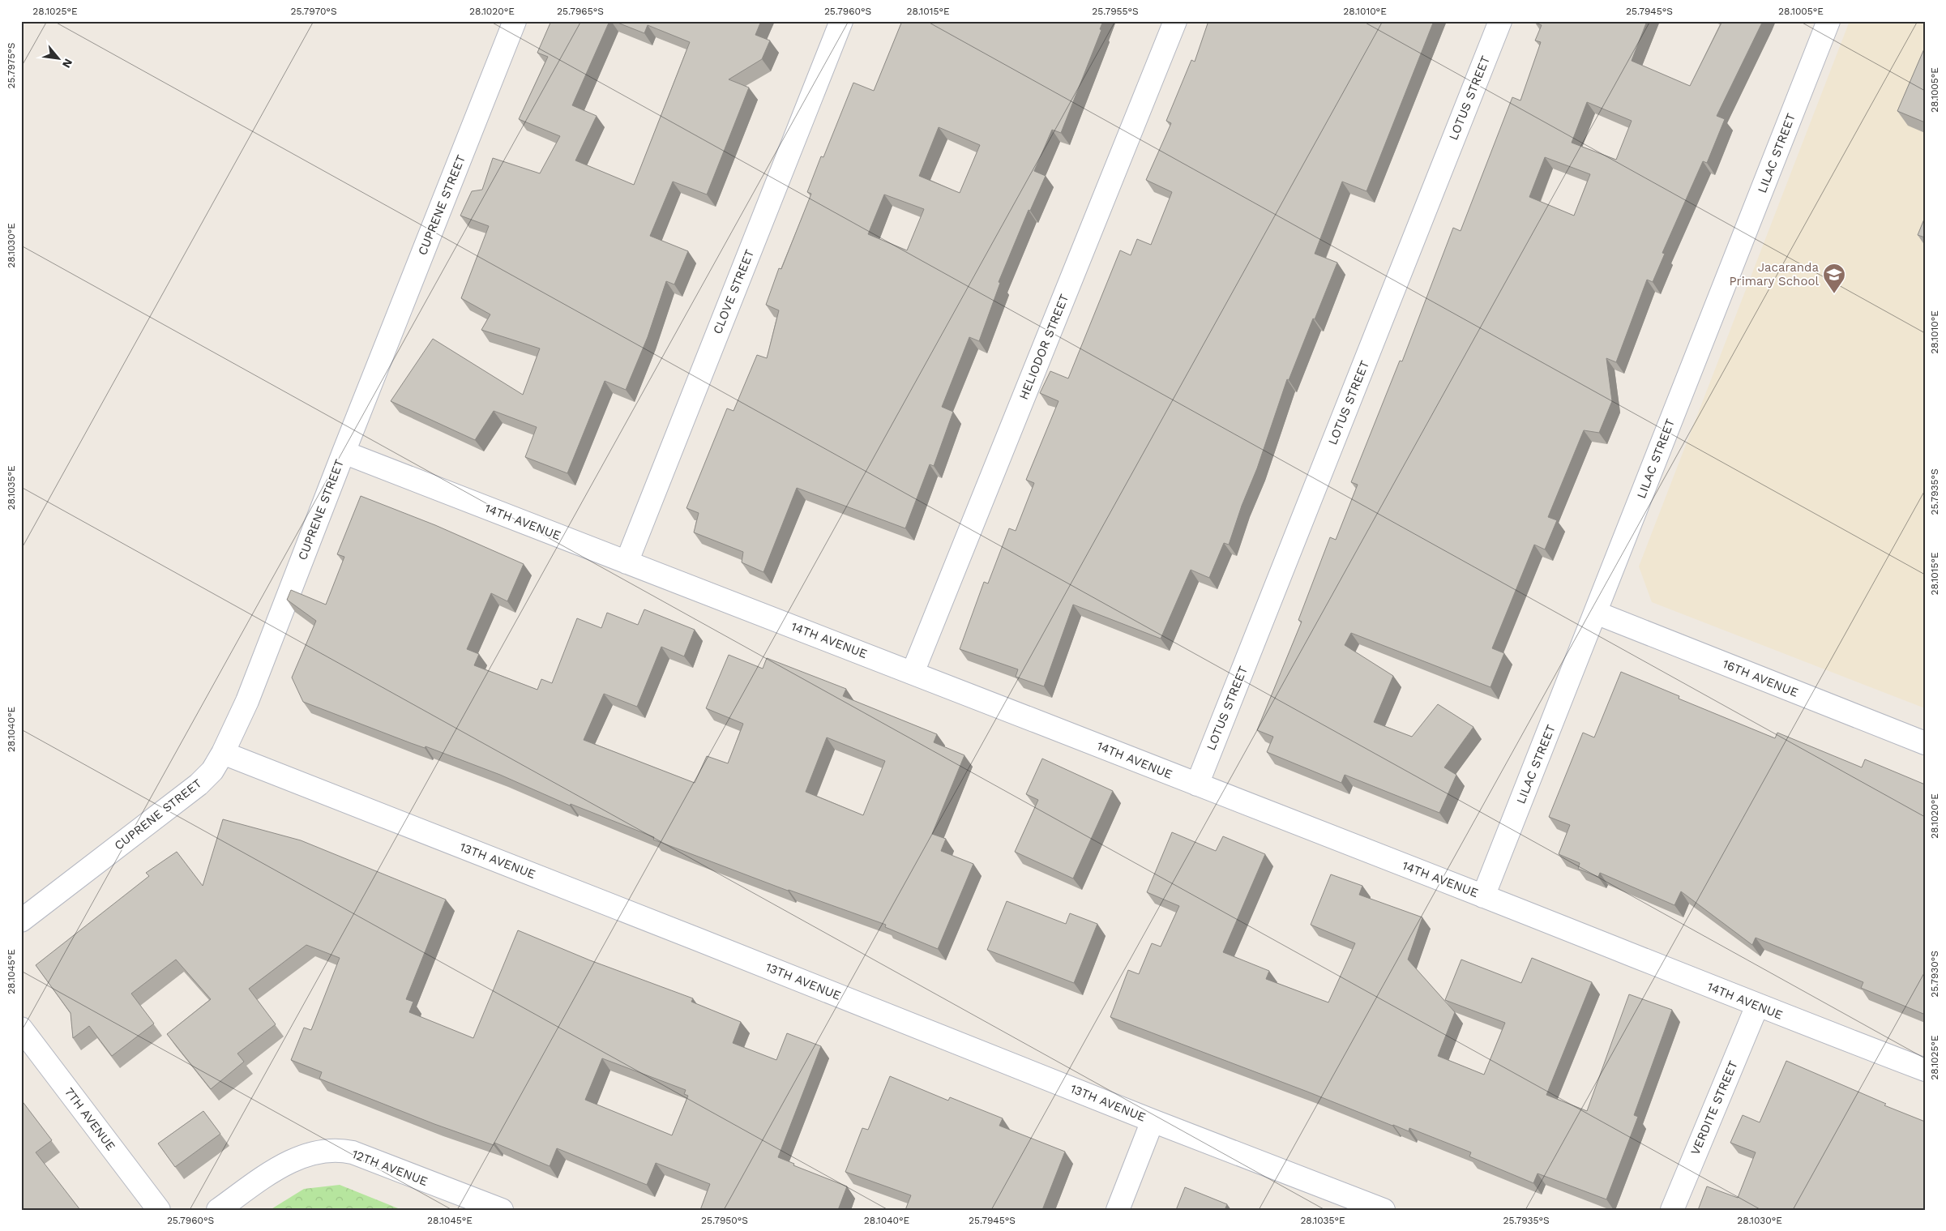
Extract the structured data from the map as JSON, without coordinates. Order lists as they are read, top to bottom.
{
  "streets": {
    "street": [
      "LOTUS STREET",
      "LILAC STREET",
      "CUPRENE STREET",
      "CLOVE STREET",
      "HELIODOR STREET",
      "14TH AVENUE",
      "16TH AVENUE",
      "13TH AVENUE",
      "VERDITE STREET",
      "7TH AVENUE",
      "12TH AVENUE"
    ]
  },
  "crossings": [
    ["LOTUS STREET", "14TH AVENUE"],
    ["LILAC STREET", "14TH AVENUE"],
    ["LILAC STREET", "16TH AVENUE"],
    ["CUPRENE STREET", "14TH AVENUE"],
    ["CUPRENE STREET", "13TH AVENUE"],
    ["CLOVE STREET", "14TH AVENUE"],
    ["HELIODOR STREET", "14TH AVENUE"],
    ["14TH AVENUE", "VERDITE STREET"]
  ],
  "places": {
    "school or university": ["Jacaranda Primary School"]
  },
  "north": "bottom right",
  "coordinates": [
    "28.1025°E",
    "25.7970°S",
    "28.1020°E",
    "25.7965°S",
    "25.7960°S",
    "28.1015°E",
    "25.7955°S",
    "28.1010°E",
    "25.7945°S",
    "28.1005°E",
    "25.7975°S",
    "28.1030°E",
    "28.1035°E",
    "25.7935°S",
    "28.1040°E",
    "28.1045°E",
    "25.7930°S",
    "25.7950°S"
  ]
}
